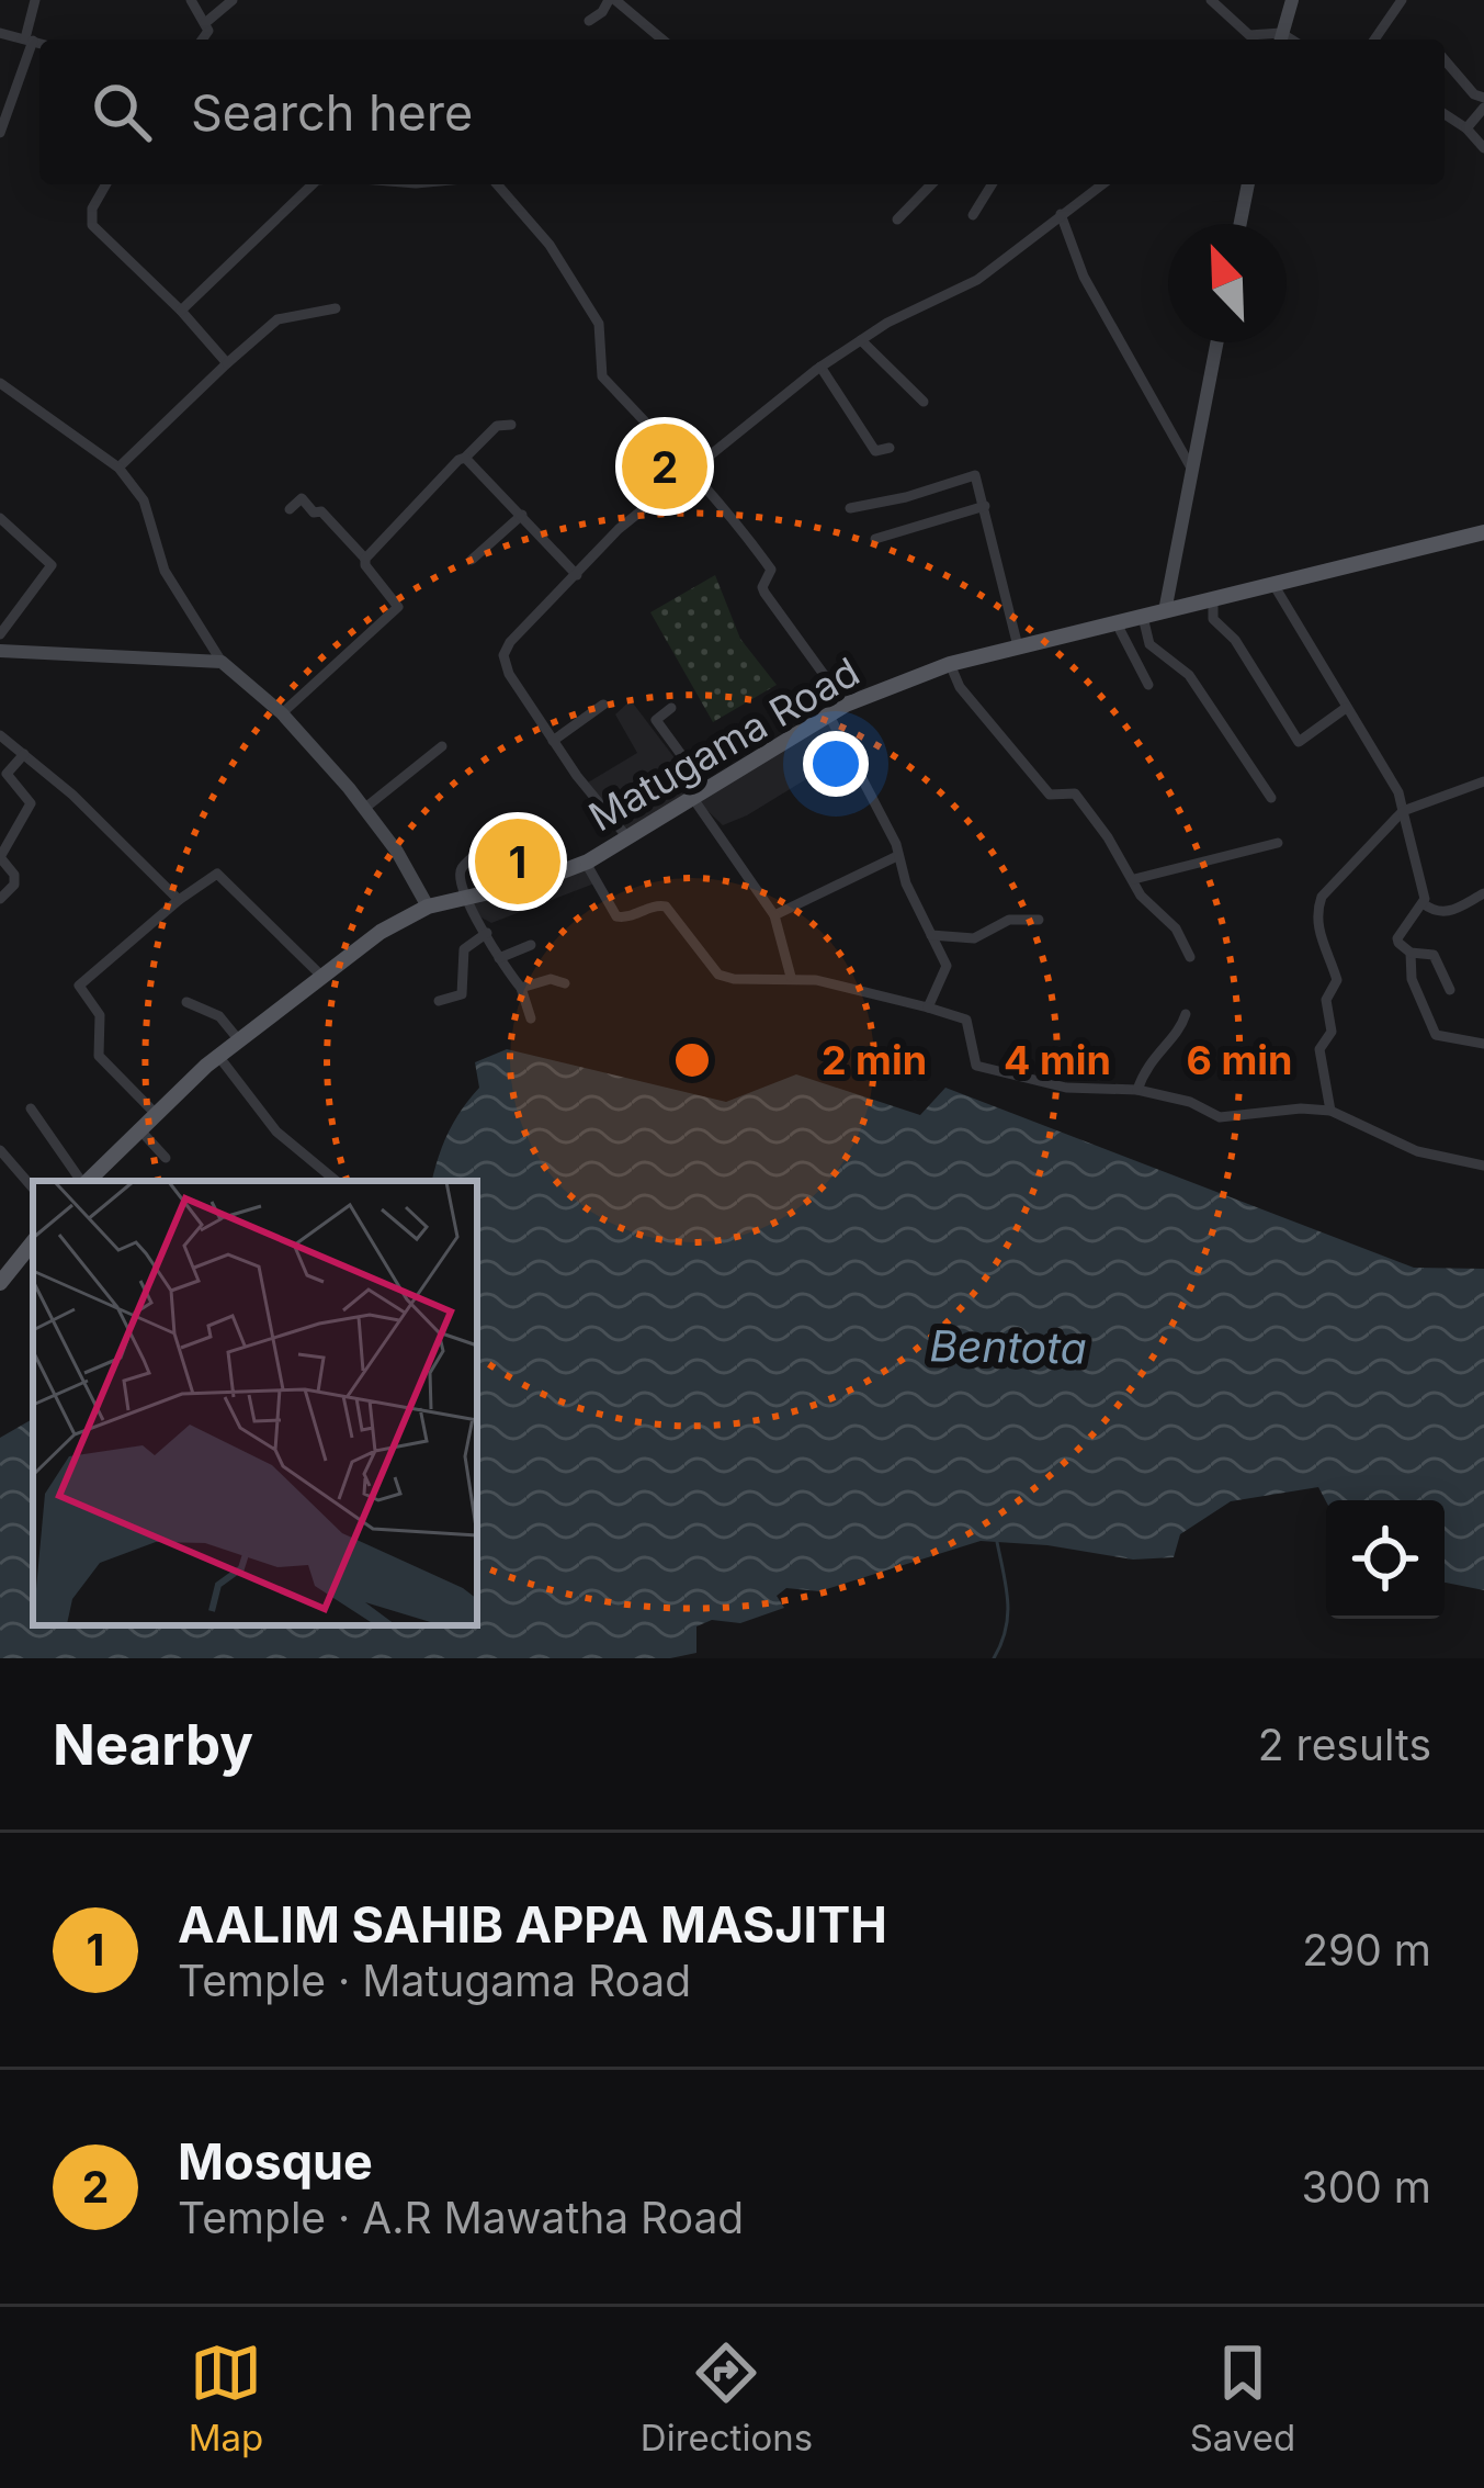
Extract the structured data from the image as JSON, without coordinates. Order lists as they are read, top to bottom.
{
  "streets": {
    "main road": ["Matugama Road"]
  },
  "water": ["Bentota"],
  "north": "top left",
  "page": {
    "search": "Search here",
    "pins": ["2", "1"],
    "heading": ["Nearby", "2 results"],
    "list": [
      {
        "mark": "1",
        "name": "AALIM SAHIB APPA MASJITH",
        "note": "Temple · Matugama Road",
        "value": "290 m"
      },
      {
        "mark": "2",
        "name": "Mosque",
        "note": "Temple · A.R Mawatha Road",
        "value": "300 m"
      }
    ],
    "nav": ["Map", "Directions", "Saved"]
  },
  "rings": ["2 min", "4 min", "6 min"]
}
